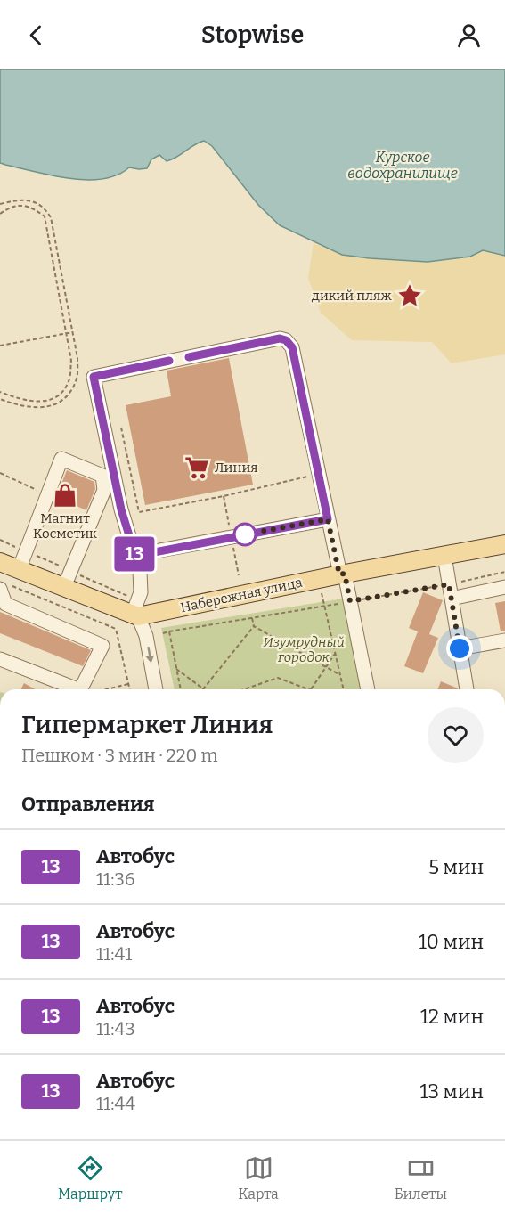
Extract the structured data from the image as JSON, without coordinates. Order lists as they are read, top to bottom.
{
  "streets": {
    "main road": ["Набережная улица"]
  },
  "water": ["Курское водохранилище"],
  "parks": ["Изумрудный городок"],
  "places": {
    "place": ["дикий пляж"],
    "supermarket": ["Линия"],
    "shop": ["Магнит Косметик"]
  },
  "lines": ["bus line 13"],
  "page": {
    "header": "Stopwise",
    "on_map": "13",
    "heading": [
      ["Гипермаркет Линия", "Пешком · 3 мин · 220 m"],
      "Отправления"
    ],
    "list": [
      {
        "mark": "13",
        "name": "Автобус",
        "note": "11:36",
        "value": "5 мин"
      },
      {
        "mark": "13",
        "name": "Автобус",
        "note": "11:41",
        "value": "10 мин"
      },
      {
        "mark": "13",
        "name": "Автобус",
        "note": "11:43",
        "value": "12 мин"
      },
      {
        "mark": "13",
        "name": "Автобус",
        "note": "11:44",
        "value": "13 мин"
      }
    ],
    "tabs": ["Маршрут", "Карта", "Билеты"]
  }
}
